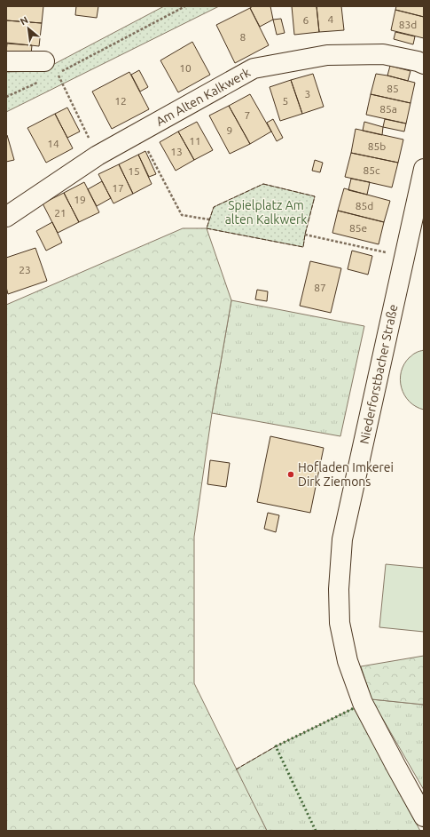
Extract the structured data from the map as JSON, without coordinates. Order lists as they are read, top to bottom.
{
  "streets": {
    "street": ["Am Alten Kalkwerk", "Niederforstbacher Straße"]
  },
  "parks": ["Spielplatz Am alten Kalkwerk"],
  "places": ["Hofladen Imkerei Dirk Ziemons"],
  "house_numbers": [
    "4",
    "6",
    "83d",
    "8",
    "10",
    "85",
    "3",
    "12",
    "5",
    "85a",
    "7",
    "9",
    "11",
    "14",
    "85b",
    "13",
    "85c",
    "15",
    "17",
    "19",
    "85d",
    "21",
    "85e",
    "23",
    "87"
  ],
  "north": "top left"
}
